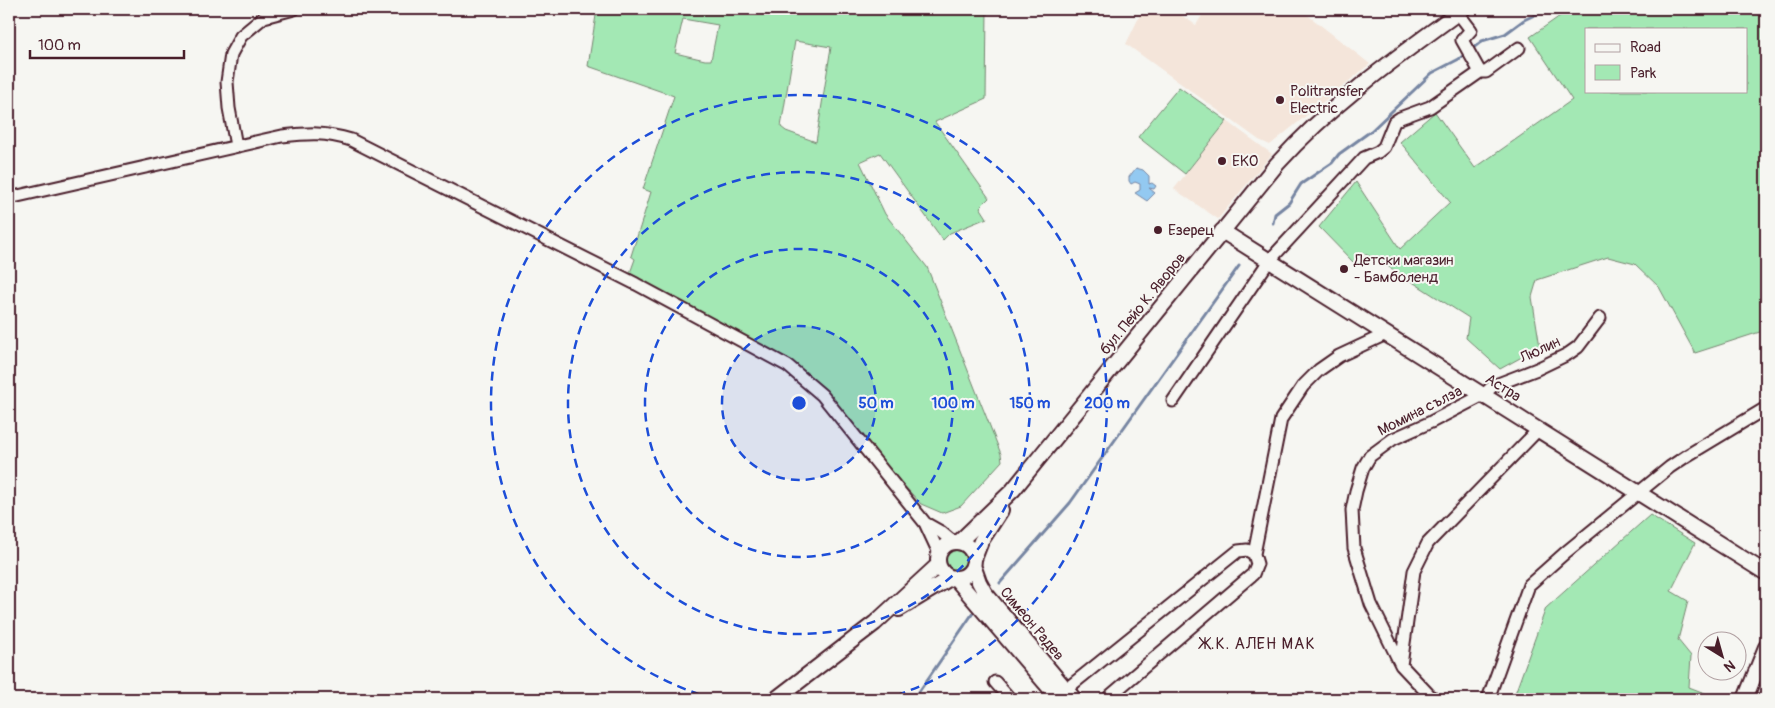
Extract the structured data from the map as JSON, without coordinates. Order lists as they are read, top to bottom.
{
  "streets": {
    "street": [
      "бул. Пейо К. Яворов",
      "Люлин",
      "Астра",
      "Момина сълза",
      "Симеон Радев"
    ]
  },
  "crossings": [
    ["бул. Пейо К. Яворов", "Астра"],
    ["бул. Пейо К. Яворов", "Симеон Радев"],
    ["Люлин", "Астра"],
    ["Люлин", "Момина сълза"],
    ["Астра", "Момина сълза"]
  ],
  "districts": ["Ж.К. АЛЕН МАК"],
  "places": [
    "Politransfer Electric",
    "EKO",
    "Езерец",
    "Детски магазин - Бамболенд"
  ],
  "legend": ["Road", "Park"],
  "scale_bar": "100 m",
  "north": "bottom right",
  "rings": [
    "50 m",
    "100 m",
    "150 m",
    "200 m"
  ]
}
